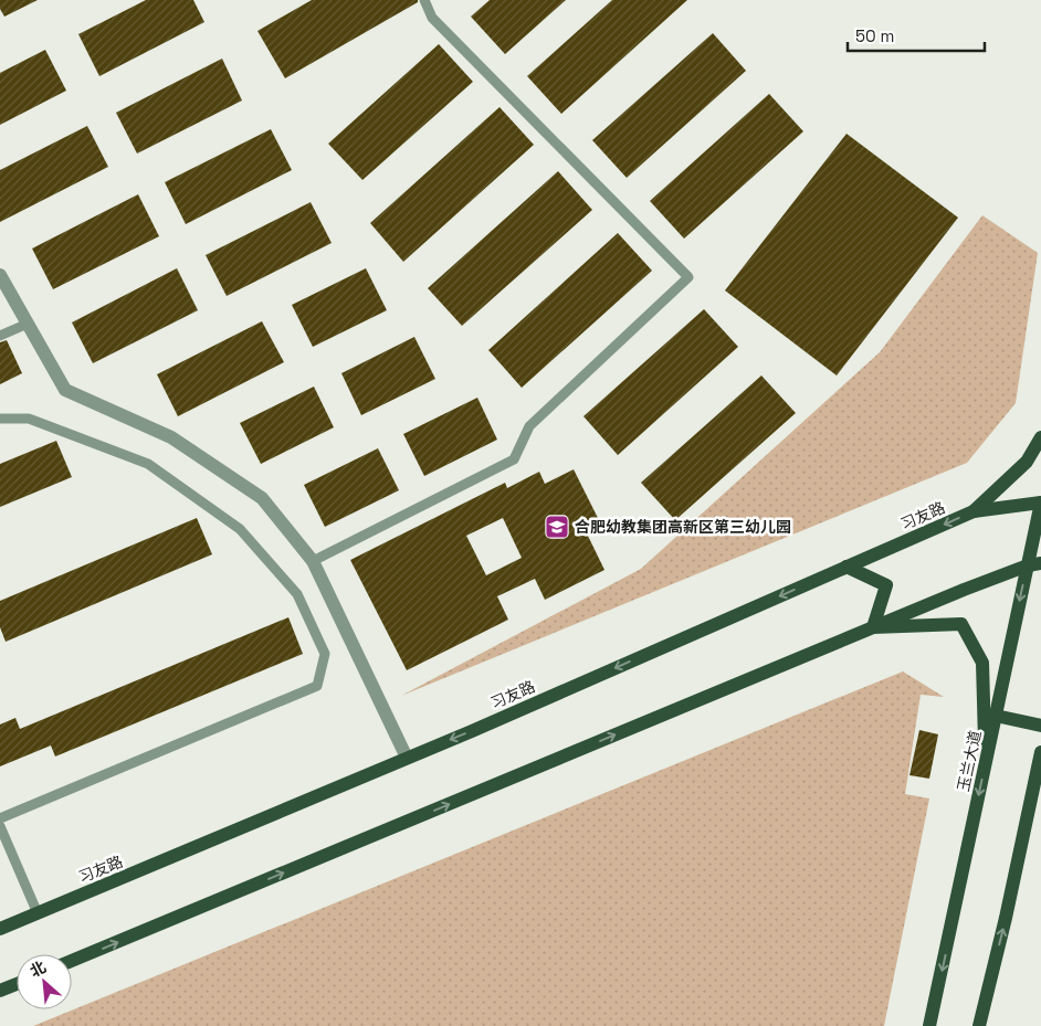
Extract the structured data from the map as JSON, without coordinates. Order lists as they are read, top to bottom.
{
  "streets": {
    "main road": ["习友路", "玉兰大道"]
  },
  "crossings": [
    ["习友路", "玉兰大道"]
  ],
  "places": {
    "school or university": ["合肥幼教集团高新区第三幼儿园"]
  },
  "scale_bar": "50 m",
  "north": "top left"
}
